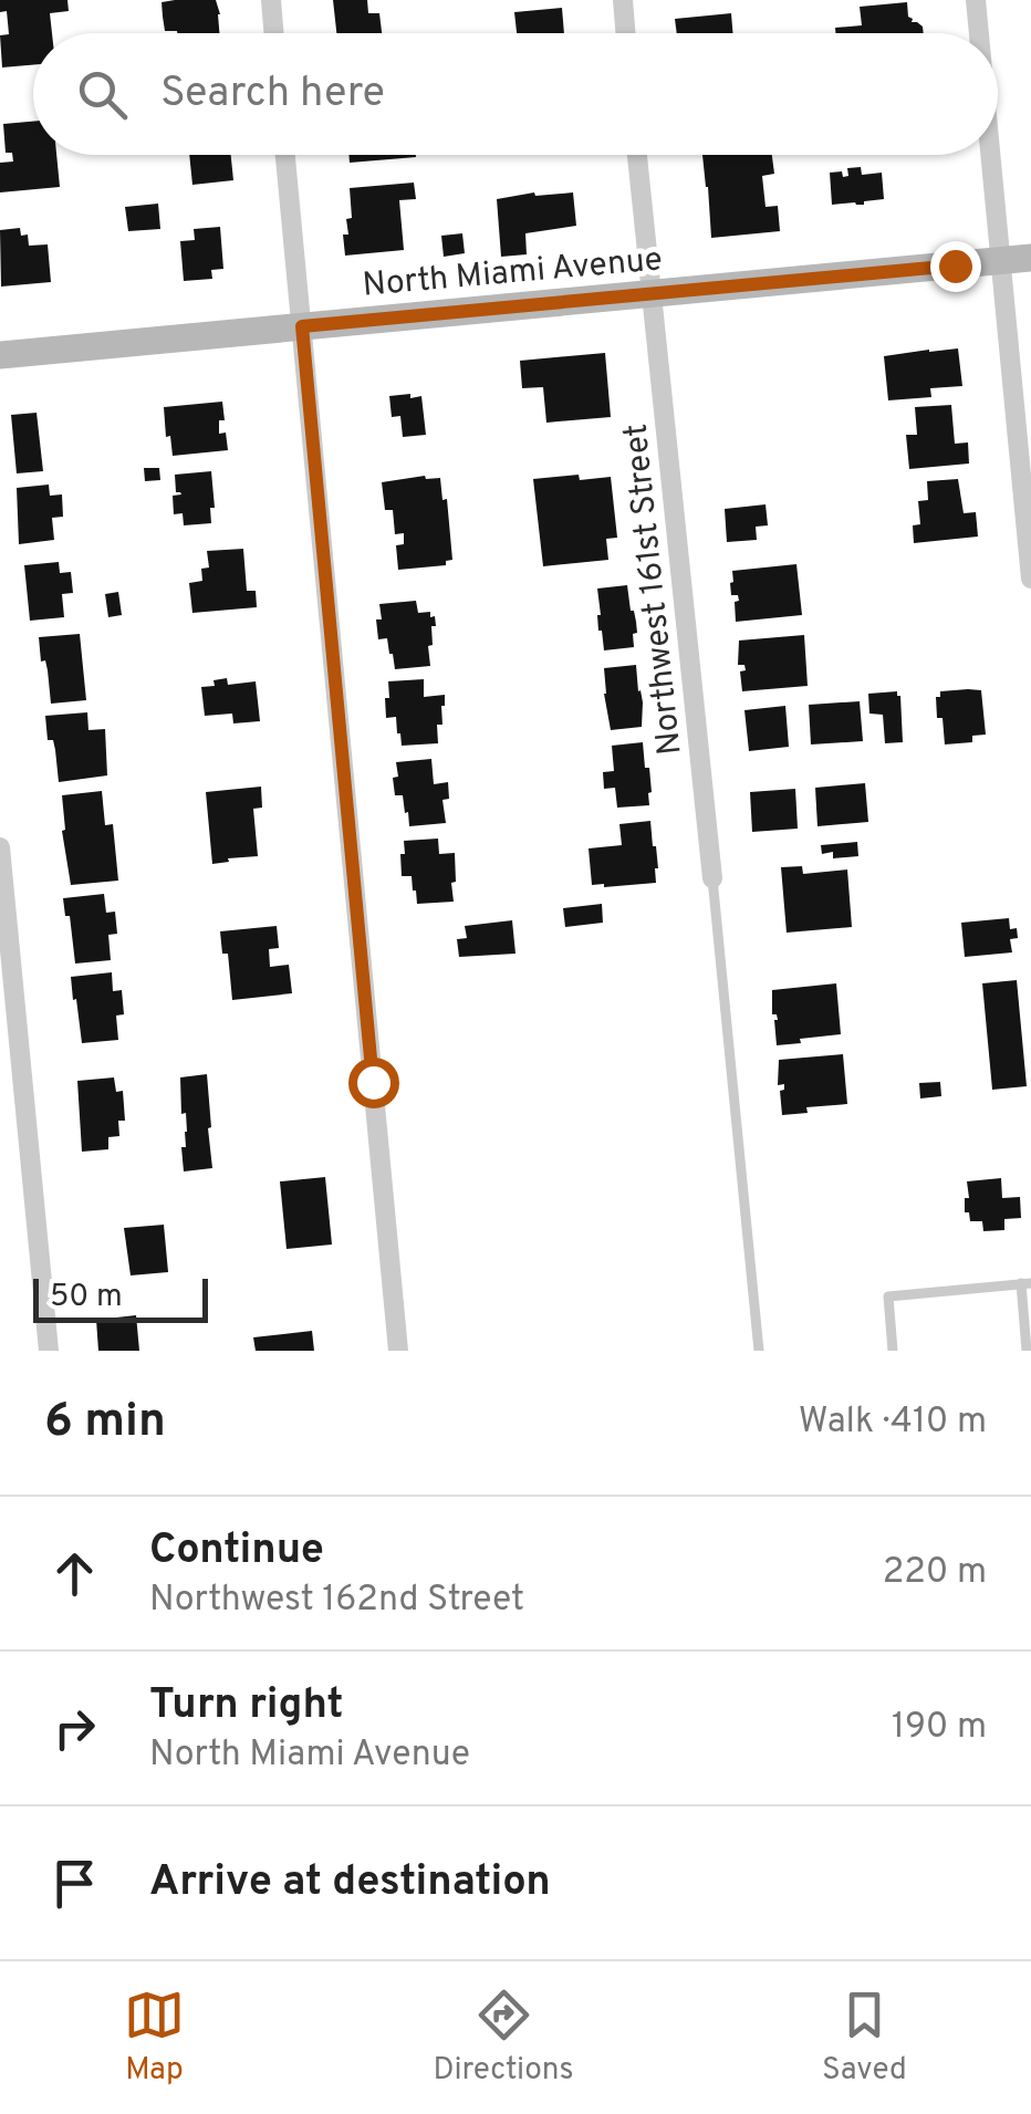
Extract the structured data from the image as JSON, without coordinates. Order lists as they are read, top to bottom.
{
  "streets": {
    "street": ["North Miami Avenue", "Northwest 161st Street"]
  },
  "crossings": [
    ["North Miami Avenue", "Northwest 161st Street"]
  ],
  "scale_bar": "50 m",
  "page": {
    "search": "Search here",
    "scale": "50 m",
    "heading": ["6 min", "Walk · 410 m"],
    "list": [
      ["Continue", "Northwest 162nd Street", "220 m"],
      ["Turn right", "North Miami Avenue", "190 m"],
      "Arrive at destination"
    ],
    "nav": ["Map", "Directions", "Saved"]
  }
}
